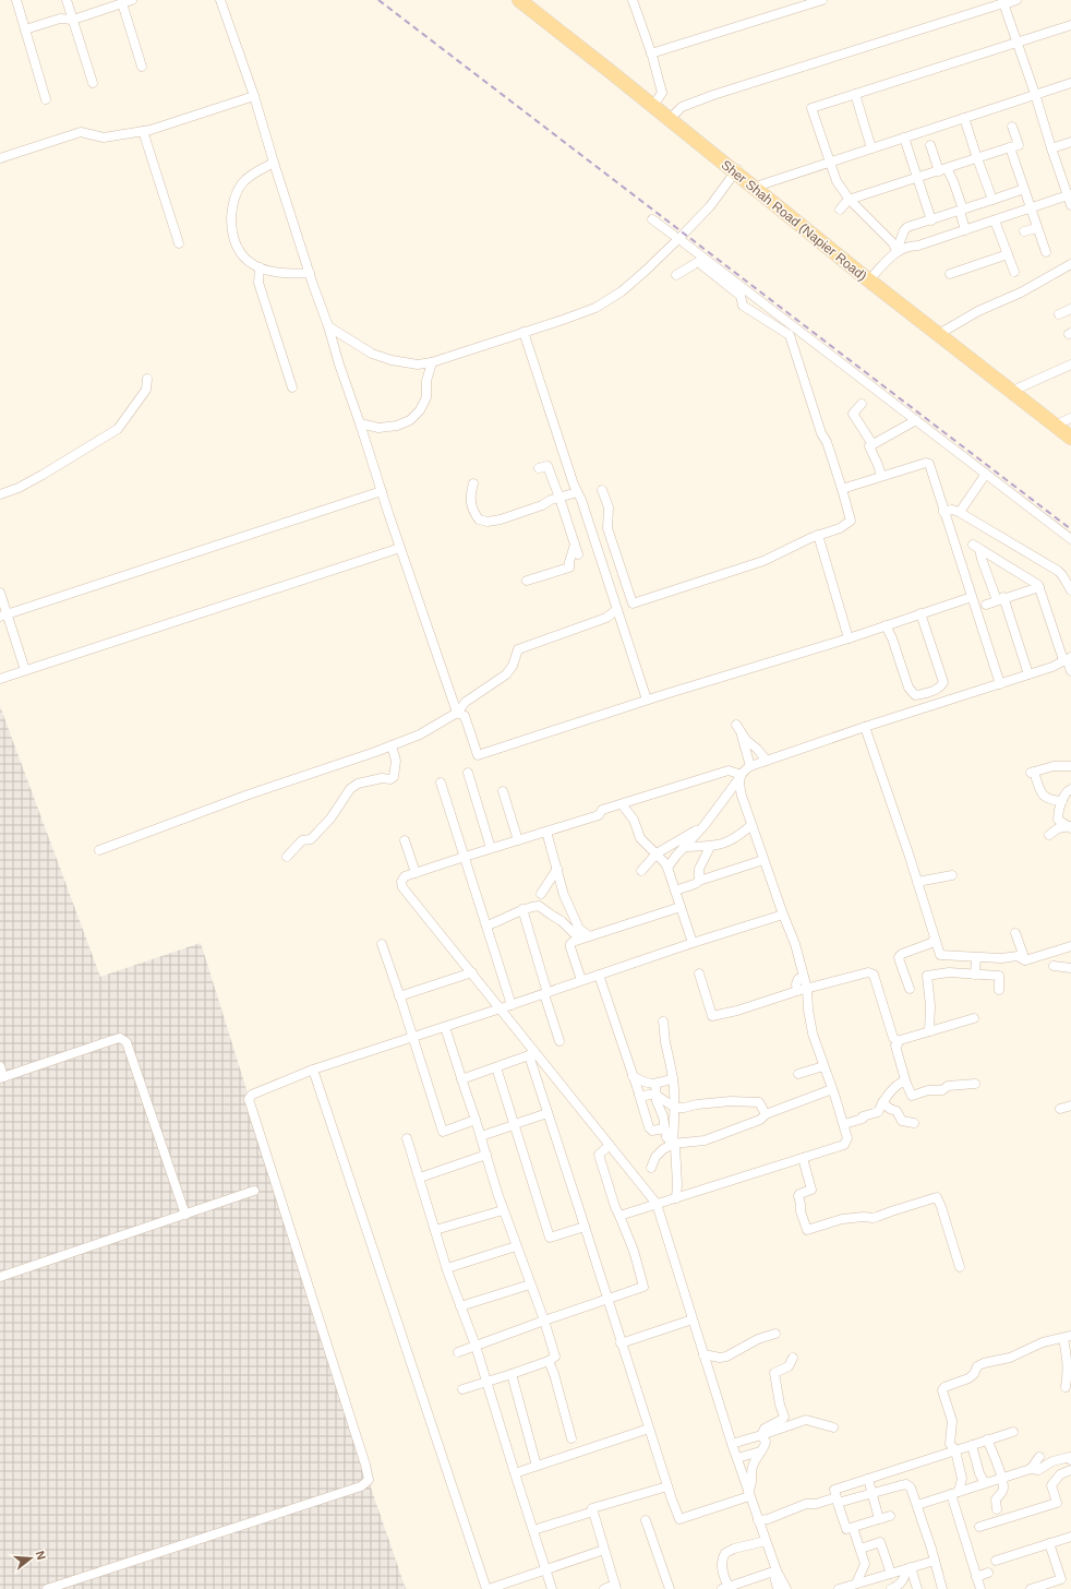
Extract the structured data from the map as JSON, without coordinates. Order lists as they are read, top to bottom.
{
  "streets": {
    "main road": ["Sher Shah Road (Napier Road)"]
  },
  "north": "right"
}
